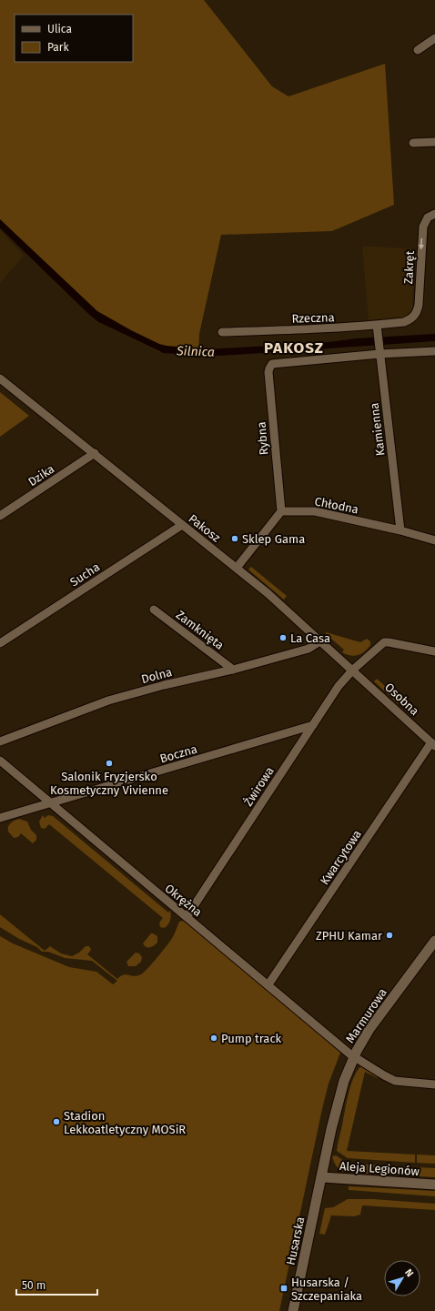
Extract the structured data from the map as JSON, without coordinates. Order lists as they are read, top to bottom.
{
  "streets": {
    "main road": ["Marmurowa", "Aleja Legionów", "Husarska"],
    "street": [
      "Zakręt",
      "Rzeczna",
      "Kamienna",
      "Rybna",
      "Dzika",
      "Chłodna",
      "Pakosz",
      "Sucha",
      "Zamknięta",
      "Dolna",
      "Osobna",
      "Boczna",
      "Żwirowa",
      "Kwarcytowa",
      "Okrężna"
    ]
  },
  "crossings": [
    ["Zakręt", "Rzeczna"],
    ["Rzeczna", "Kamienna"],
    ["Kamienna", "Rybna"],
    ["Kamienna", "Chłodna"],
    ["Rybna", "Chłodna"],
    ["Dzika", "Pakosz"],
    ["Pakosz", "Sucha"],
    ["Pakosz", "Dolna"],
    ["Pakosz", "Osobna"],
    ["Pakosz", "Żwirowa"],
    ["Zamknięta", "Dolna"],
    ["Osobna", "Żwirowa"],
    ["Osobna", "Kwarcytowa"],
    ["Boczna", "Żwirowa"],
    ["Boczna", "Okrężna"],
    ["Żwirowa", "Okrężna"],
    ["Kwarcytowa", "Okrężna"],
    ["Okrężna", "Marmurowa"],
    ["Marmurowa", "Aleja Legionów"],
    ["Marmurowa", "Husarska"],
    ["Aleja Legionów", "Husarska"]
  ],
  "one_way": ["Zakręt"],
  "districts": ["PAKOSZ"],
  "water": ["Silnica"],
  "places": {
    "other": [
      "Sklep Gama",
      "La Casa",
      "Salonik Fryzjersko Kosmetyczny Vivienne",
      "ZPHU Kamar",
      "Pump track",
      "Stadion Lekkoatletyczny MOSiR"
    ],
    "transit": ["Husarska / Szczepaniaka"]
  },
  "legend": ["Ulica", "Park"],
  "scale_bar": "50 m",
  "north": "top right"
}
